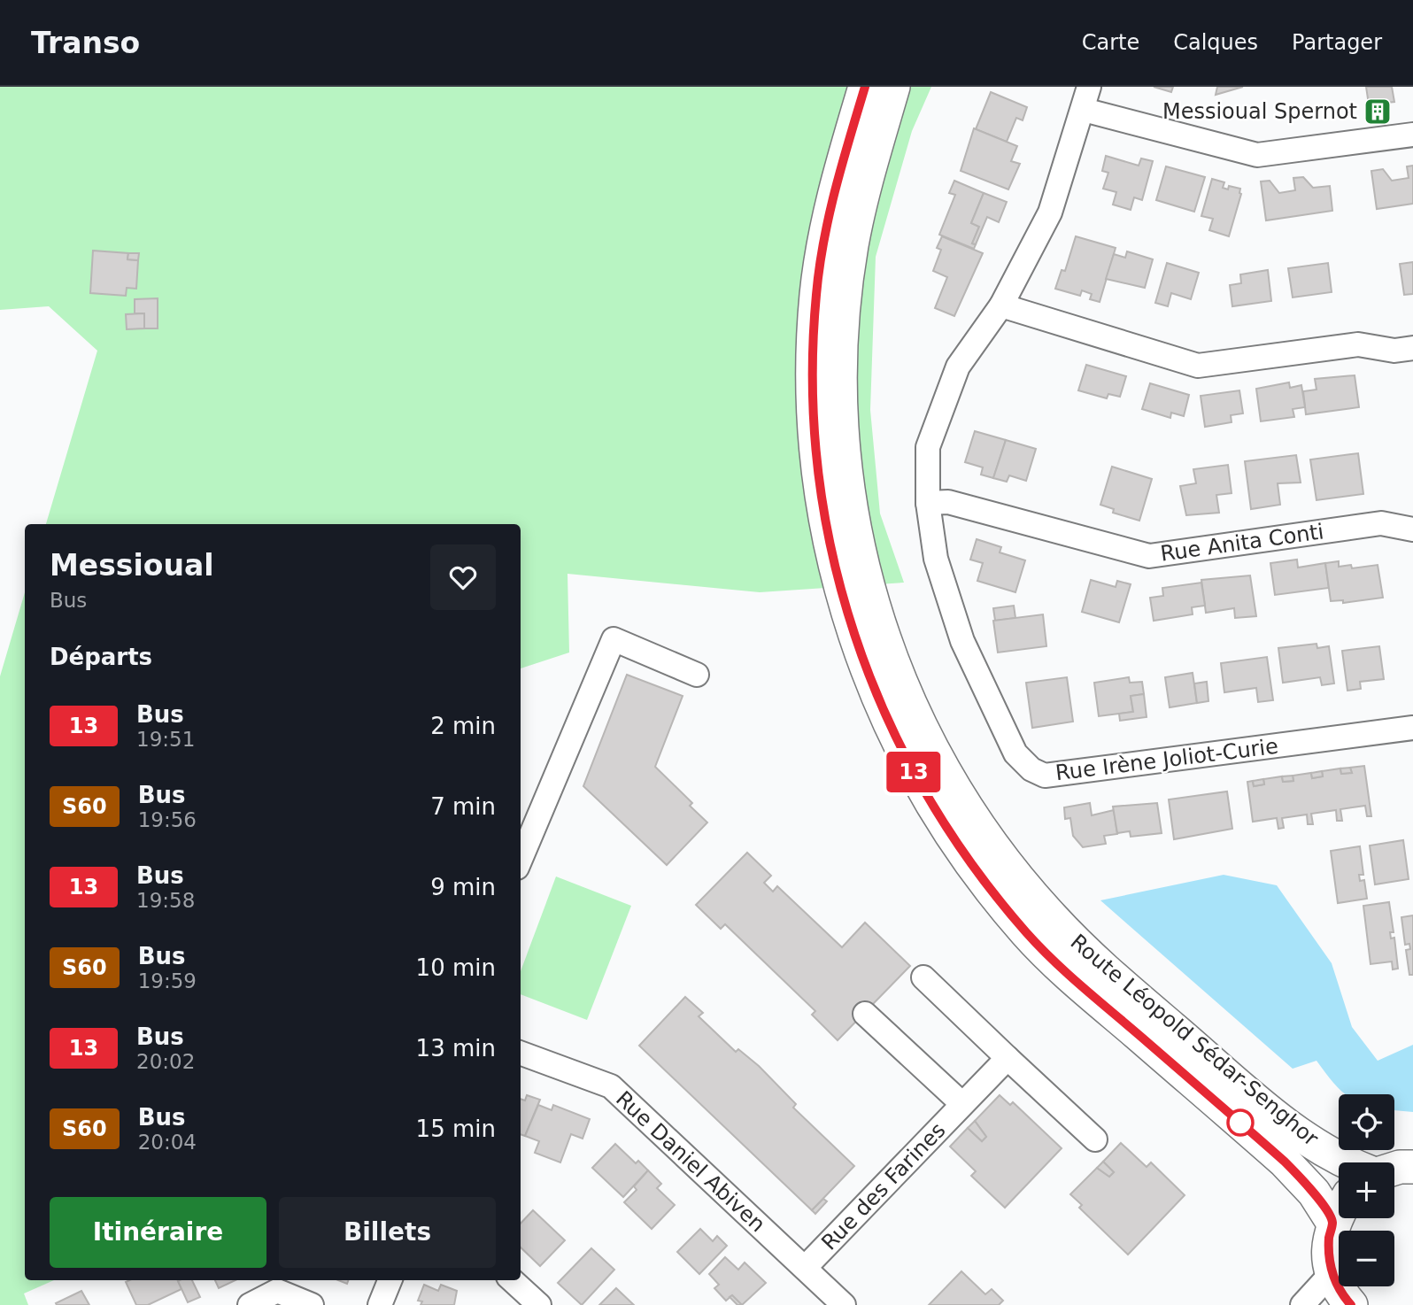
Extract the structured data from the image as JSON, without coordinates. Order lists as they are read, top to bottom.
{
  "streets": {
    "main road": ["Route Léopold Sédar-Senghor"],
    "street": [
      "Rue Anita Conti",
      "Rue Irène Joliot-Curie",
      "Rue Daniel Abiven",
      "Rue des Farines"
    ]
  },
  "crossings": [
    ["Rue Anita Conti", "Rue Irène Joliot-Curie"],
    ["Rue Daniel Abiven", "Rue des Farines"]
  ],
  "places": {
    "building": ["Messioual Spernot"]
  },
  "lines": ["bus line 13"],
  "page": {
    "header": "Transo",
    "nav": ["Carte", "Calques", "Partager"],
    "on_map": "13",
    "heading": [
      ["Messioual", "Bus"],
      "Départs"
    ],
    "list": [
      {
        "mark": "13",
        "name": "Bus",
        "note": "19:51",
        "value": "2 min"
      },
      {
        "mark": "S60",
        "name": "Bus",
        "note": "19:56",
        "value": "7 min"
      },
      {
        "mark": "13",
        "name": "Bus",
        "note": "19:58",
        "value": "9 min"
      },
      {
        "mark": "S60",
        "name": "Bus",
        "note": "19:59",
        "value": "10 min"
      },
      {
        "mark": "13",
        "name": "Bus",
        "note": "20:02",
        "value": "13 min"
      },
      {
        "mark": "S60",
        "name": "Bus",
        "note": "20:04",
        "value": "15 min"
      }
    ],
    "map_buttons": ["+", "−"],
    "buttons": ["Itinéraire", "Billets"]
  }
}
